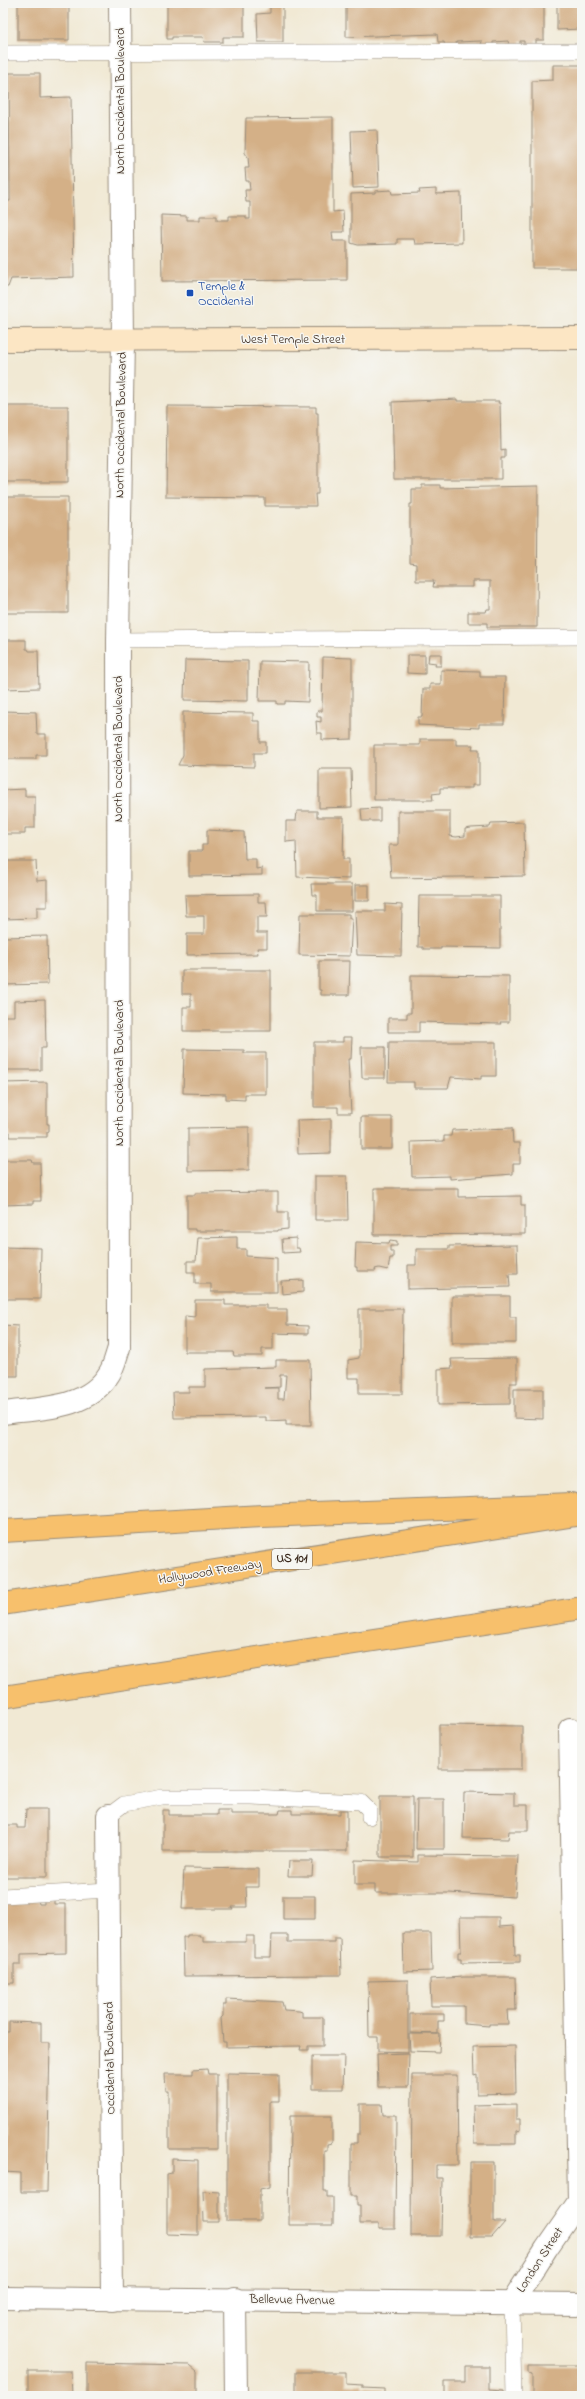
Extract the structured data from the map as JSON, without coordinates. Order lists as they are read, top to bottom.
{
  "streets": {
    "highway": ["US 101", "Hollywood Freeway"],
    "main road": ["West Temple Street"],
    "street": [
      "North Occidental Boulevard",
      "Occidental Boulevard",
      "London Street",
      "Bellevue Avenue"
    ]
  },
  "crossings": [
    ["North Occidental Boulevard", "West Temple Street"],
    ["Occidental Boulevard", "Bellevue Avenue"],
    ["London Street", "Bellevue Avenue"]
  ],
  "places": {
    "transit": ["Temple & Occidental"]
  }
}
